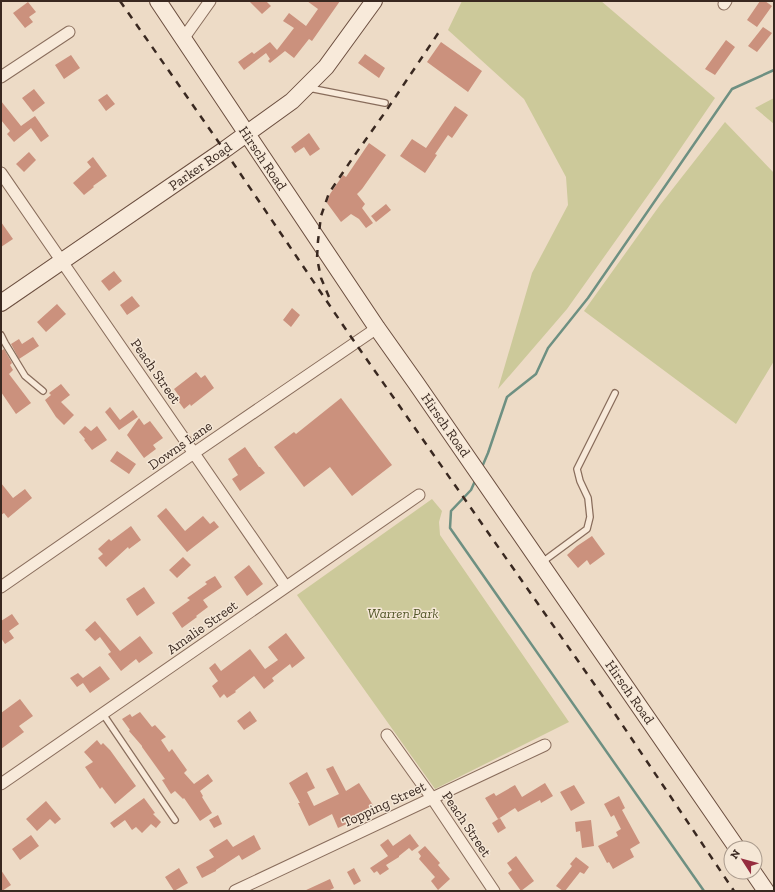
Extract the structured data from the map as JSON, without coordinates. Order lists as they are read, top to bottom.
{
  "streets": {
    "main road": ["Hirsch Road", "Parker Road"],
    "street": [
      "Peach Street",
      "Downs Lane",
      "Amalie Street",
      "Topping Street"
    ]
  },
  "crossings": [
    ["Hirsch Road", "Parker Road"],
    ["Hirsch Road", "Downs Lane"],
    ["Parker Road", "Peach Street"],
    ["Peach Street", "Downs Lane"],
    ["Peach Street", "Amalie Street"],
    ["Peach Street", "Topping Street"]
  ],
  "parks": ["Warren Park"],
  "north": "top left"
}
